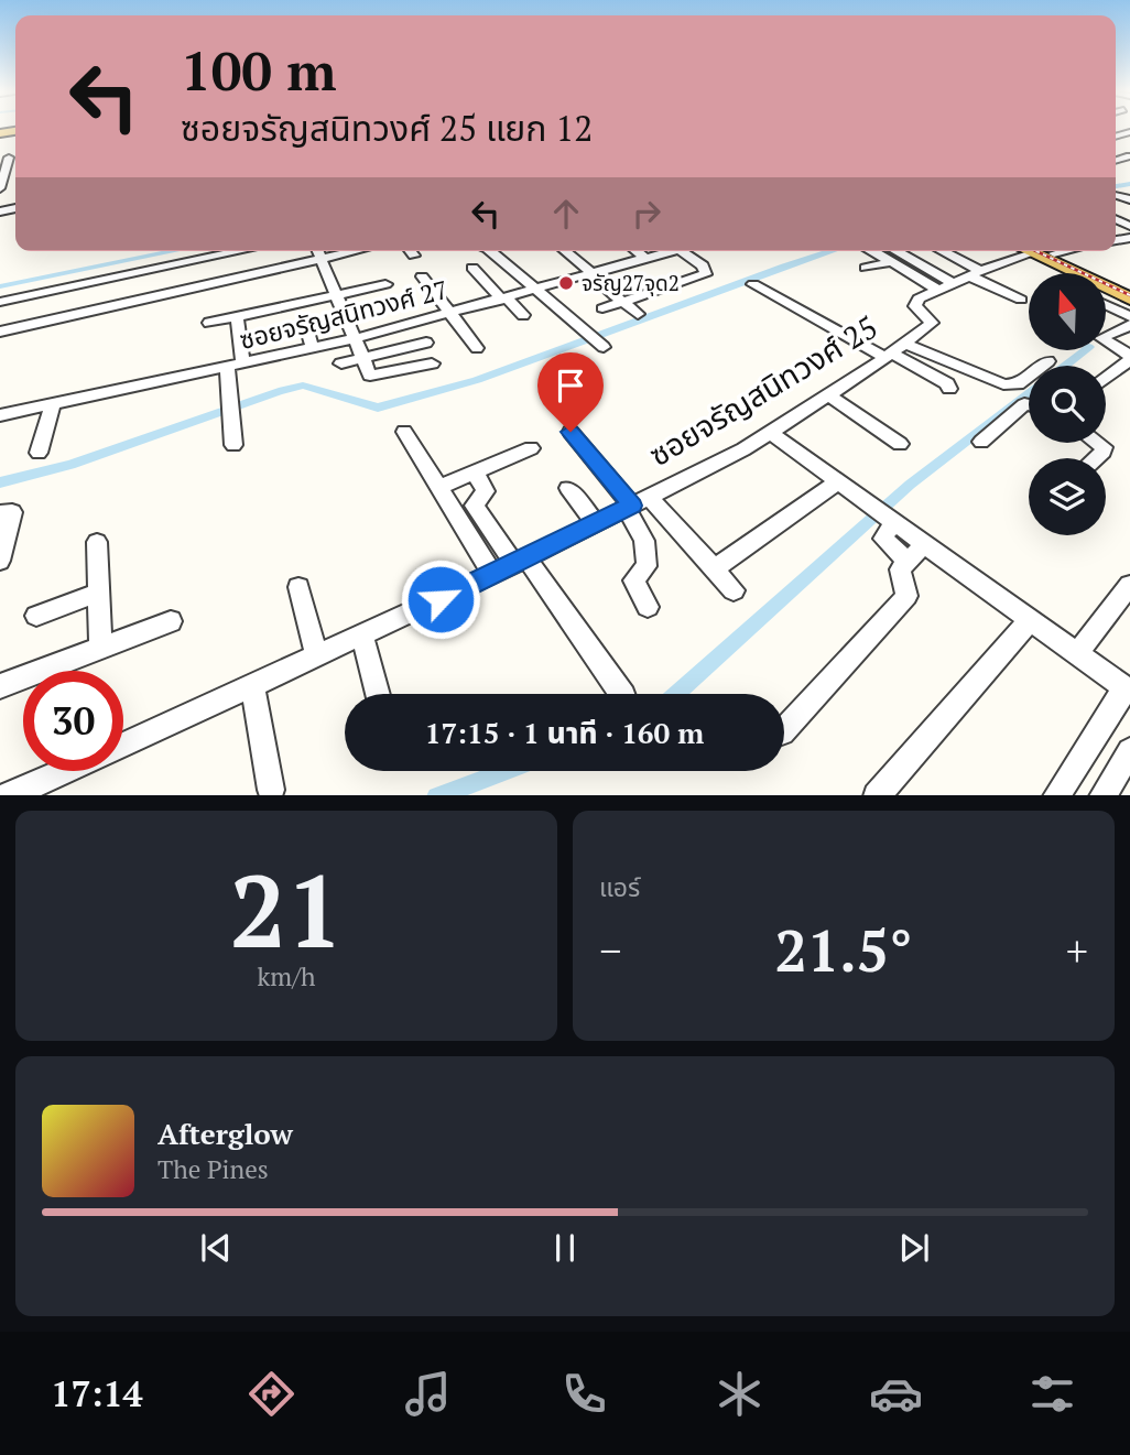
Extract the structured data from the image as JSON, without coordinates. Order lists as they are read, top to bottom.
{
  "streets": {
    "street": ["ซอยจรัญสนิทวงศ์ 27", "ซอยจรัญสนิทวงศ์ 25"]
  },
  "places": ["จรัญ27จุด2"],
  "north": "top",
  "page": {
    "turn": ["100 m", "ซอยจรัญสนิทวงศ์ 25 แยก 12"],
    "limit": "30",
    "trip": "17:15 · 1 นาที · 160 m",
    "tile": [
      ["21", "km/h"],
      "แอร์"
    ],
    "heat": ["−", "21.5°", "+"],
    "song": ["Afterglow", "The Pines"],
    "tabs": "17:14"
  }
}
